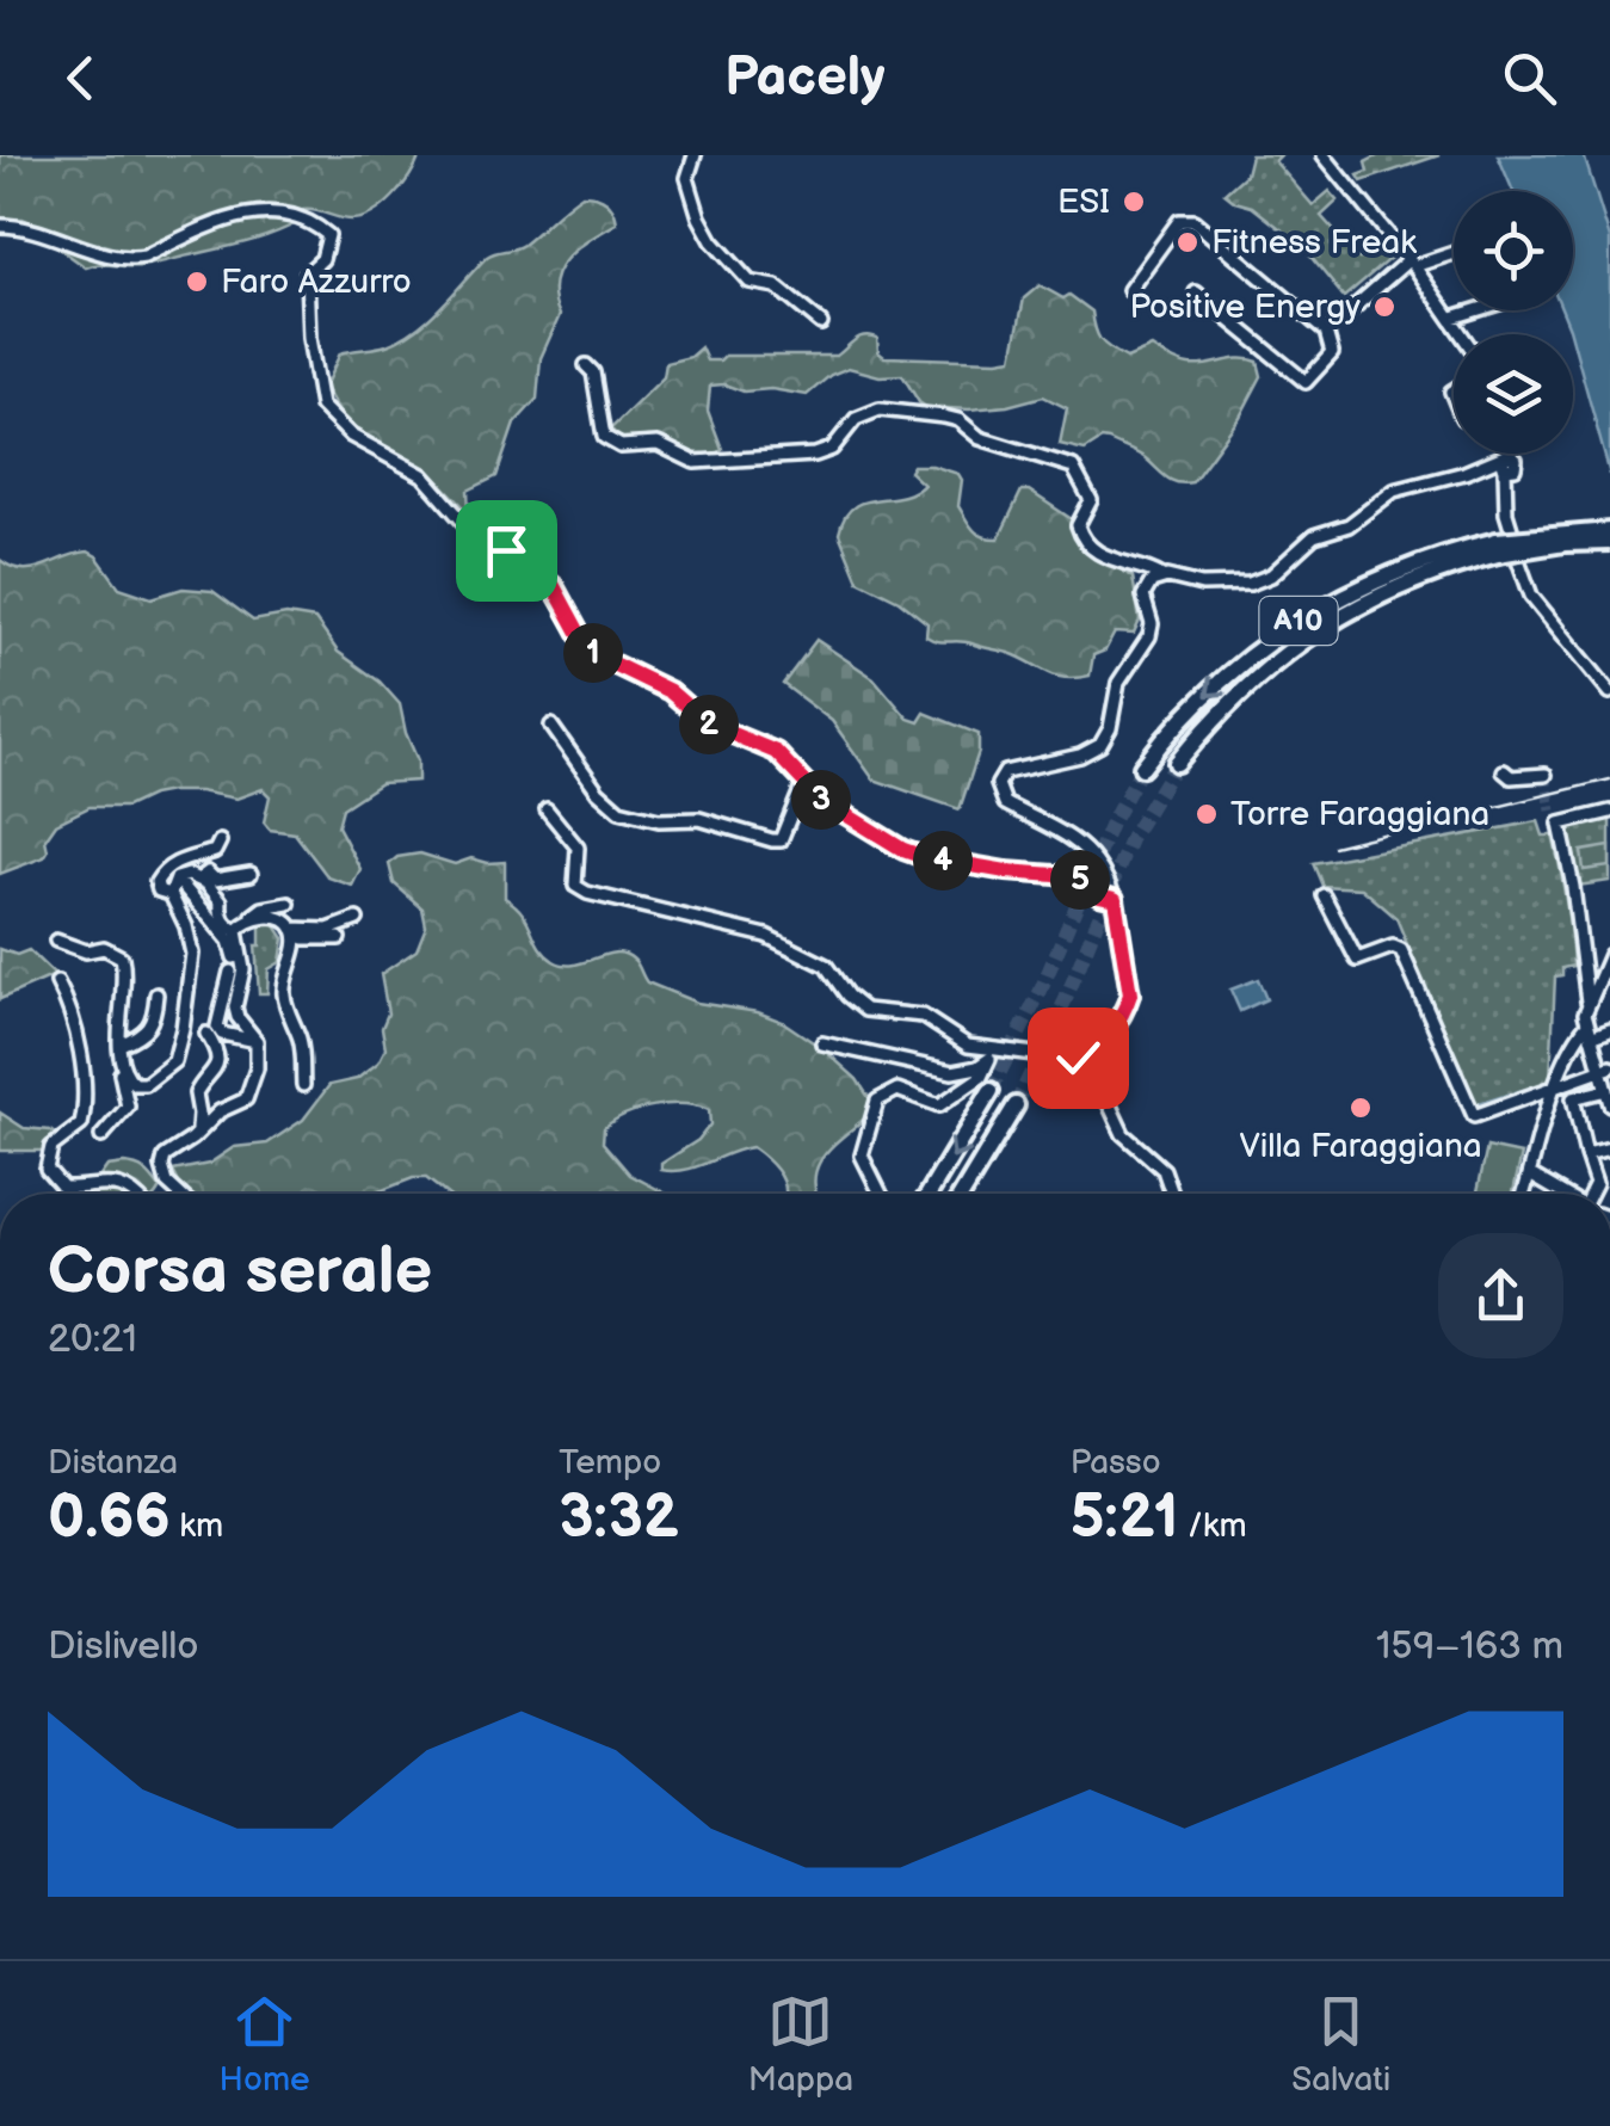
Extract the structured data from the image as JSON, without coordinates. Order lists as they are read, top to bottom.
{
  "streets": {
    "highway": ["A10"]
  },
  "places": [
    "ESI",
    "Fitness Freak",
    "Faro Azzurro",
    "Positive Energy",
    "Torre Faraggiana",
    "Villa Faraggiana"
  ],
  "page": {
    "header": "Pacely",
    "pins": [
      "1",
      "2",
      "3",
      "4",
      "5"
    ],
    "heading": ["Corsa serale", "20:21"],
    "stats": [
      ["Distanza", "0.66 km"],
      ["Tempo", "3:32"],
      ["Passo", "5:21 /km"]
    ],
    "chart": ["Dislivello", "159–163 m"],
    "tabs": ["Home", "Mappa", "Salvati"]
  }
}
